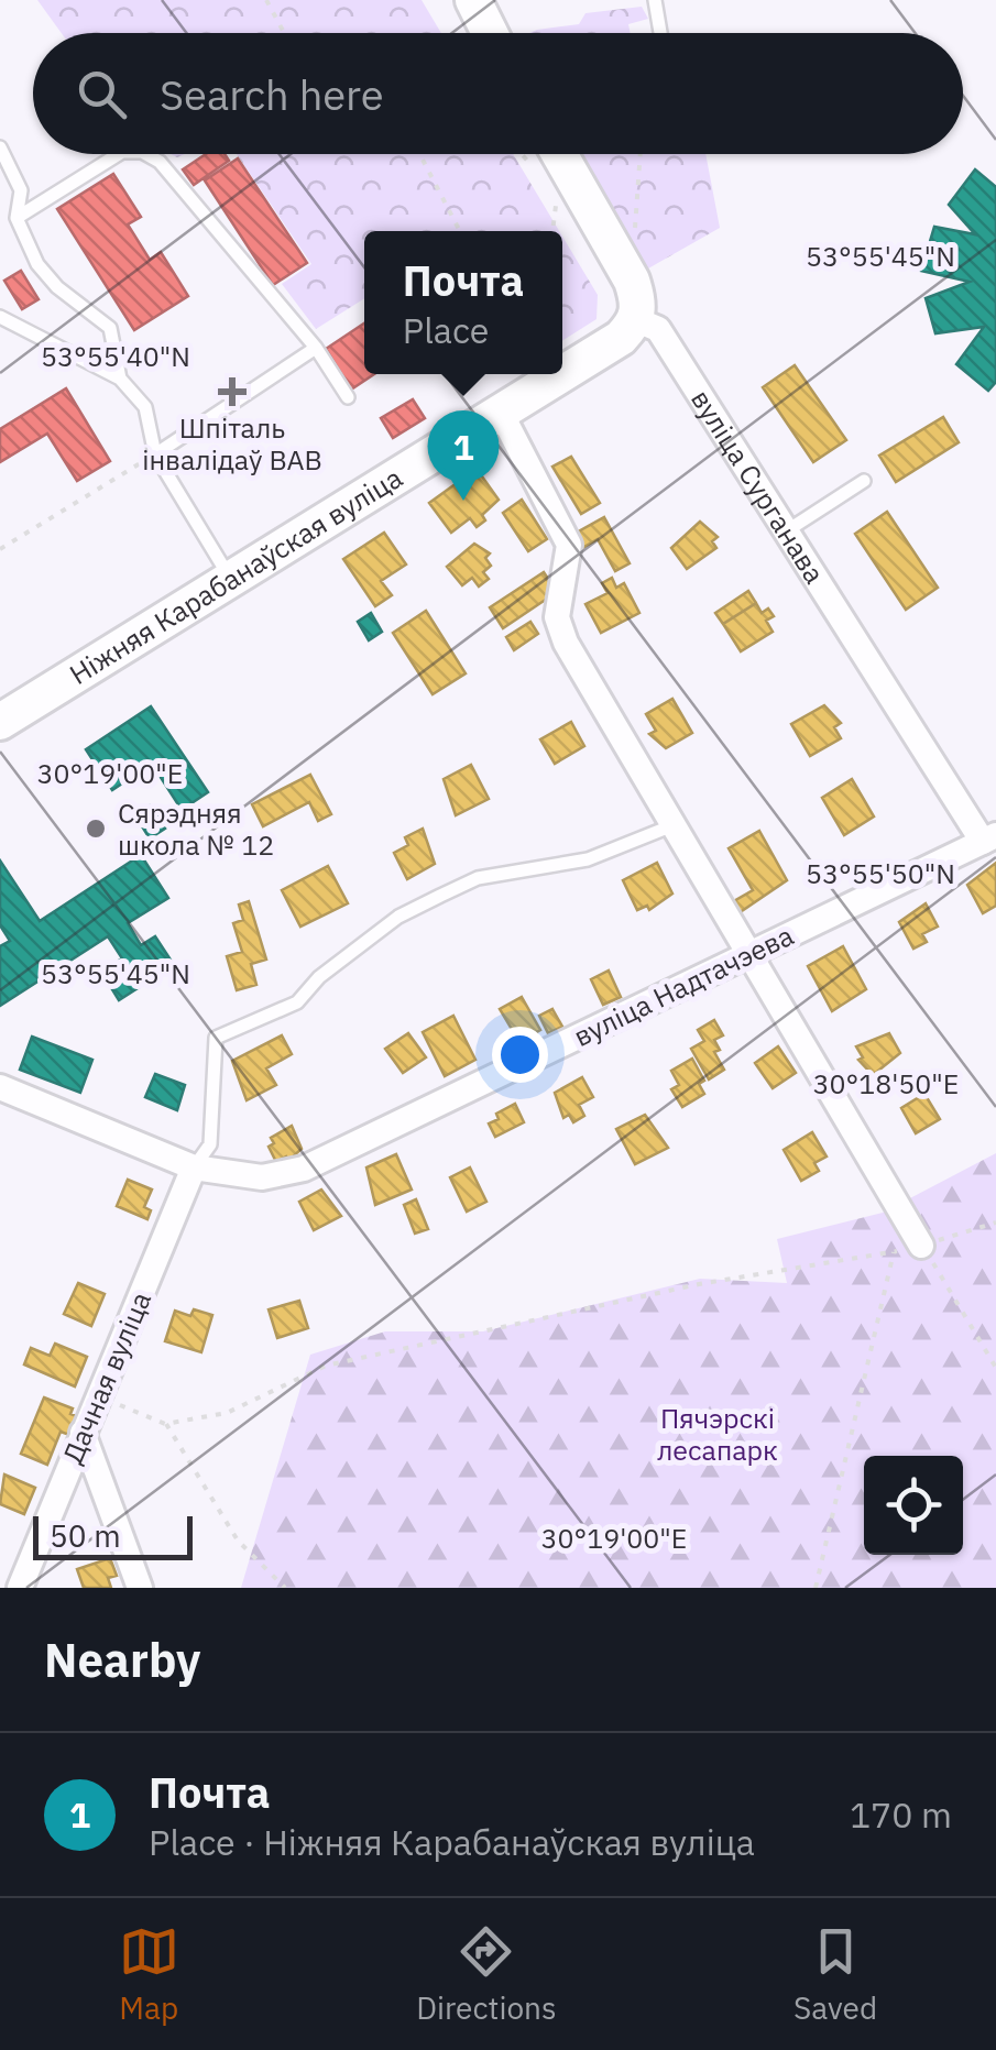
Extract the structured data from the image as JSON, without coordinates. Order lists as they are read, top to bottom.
{
  "streets": {
    "main road": ["Ніжняя Карабанаўская вуліца"],
    "street": ["вуліца Сурганава", "вуліца Надтачэева", "Дачная вуліца"]
  },
  "crossings": [
    ["вуліца Сурганава", "Ніжняя Карабанаўская вуліца"],
    ["вуліца Сурганава", "вуліца Надтачэева"],
    ["вуліца Надтачэева", "Дачная вуліца"]
  ],
  "parks": ["Пячэрскі лесапарк"],
  "places": {
    "health": ["Шпіталь інвалідаў ВАВ"],
    "other": ["Сярэдняя школа № 12"]
  },
  "scale_bar": "50 m",
  "page": {
    "search": "Search here",
    "popup": ["Почта", "Place"],
    "pins": "1",
    "scale": "50 m",
    "heading": "Nearby",
    "list": [
      {
        "mark": "1",
        "name": "Почта",
        "note": "Place · Ніжняя Карабанаўская вуліца",
        "value": "170 m"
      }
    ],
    "nav": ["Map", "Directions", "Saved"]
  },
  "coordinates": [
    "53°55'45\"N",
    "53°55'40\"N",
    "30°19'00\"E",
    "53°55'50\"N",
    "30°18'50\"E"
  ]
}
